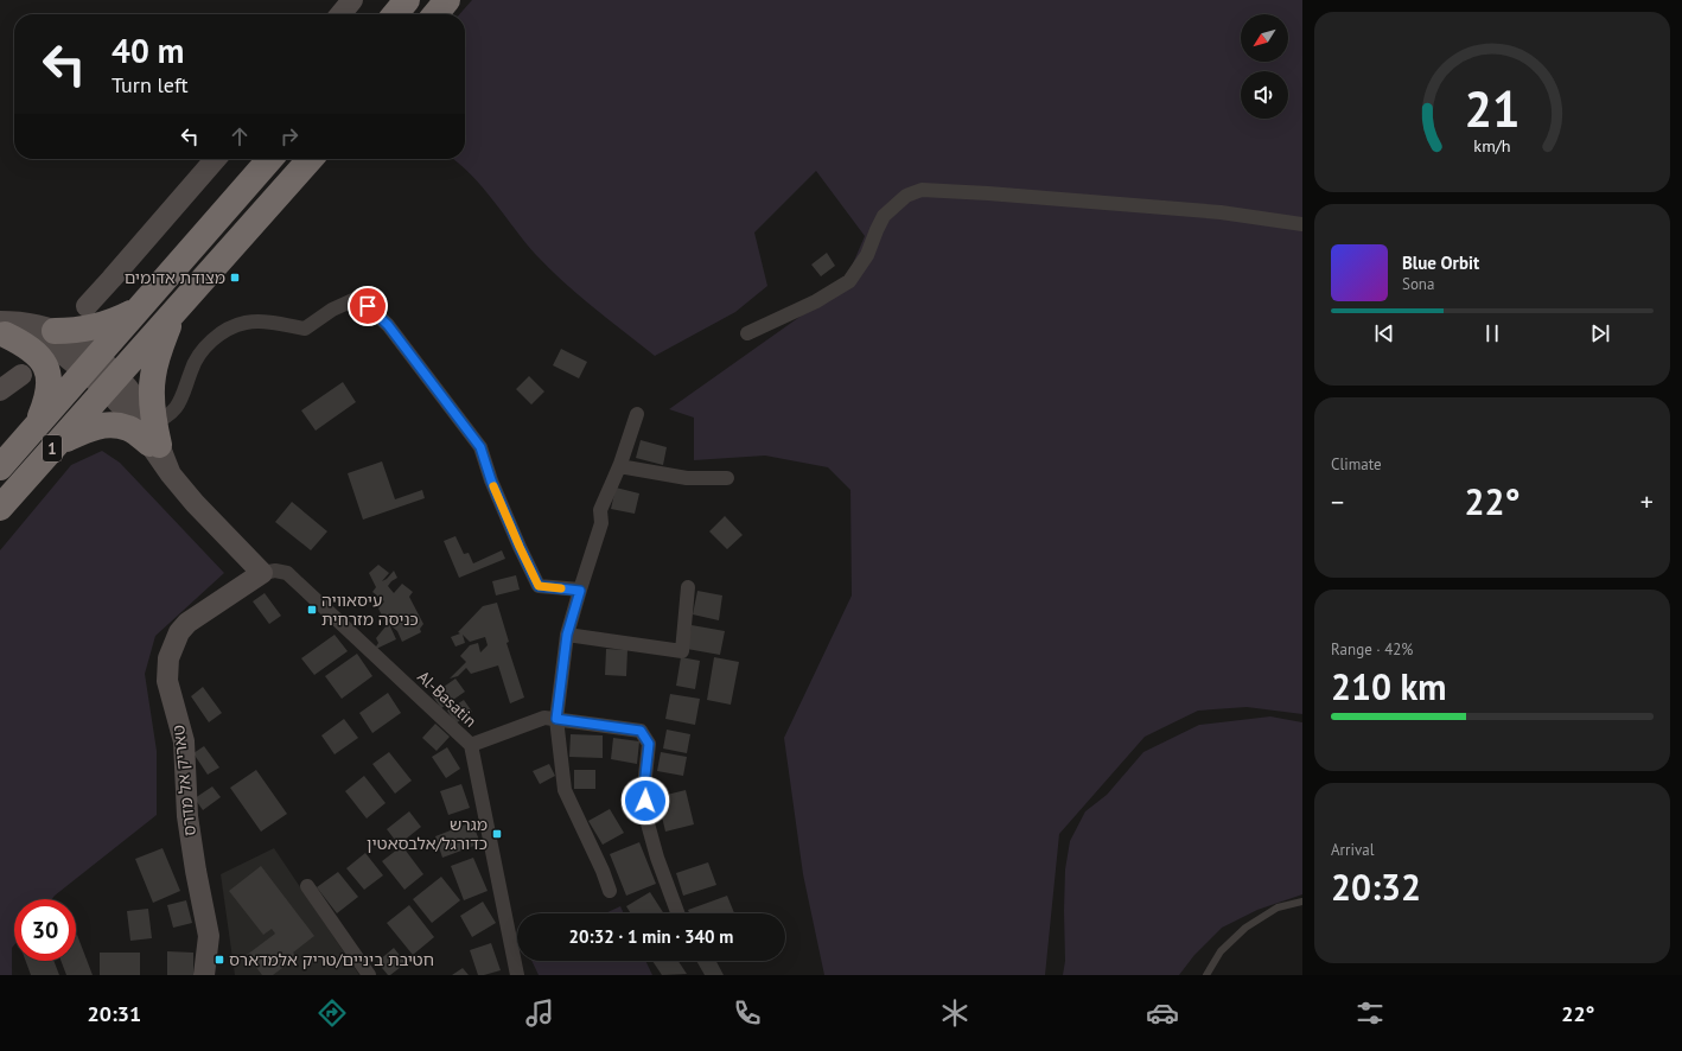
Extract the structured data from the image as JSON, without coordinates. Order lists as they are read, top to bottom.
{
  "streets": {
    "highway": ["1"],
    "street": ["Al-Basatin", "טאריק אל מדרס"]
  },
  "crossings": [
    ["Al-Basatin", "טאריק אל מדרס"]
  ],
  "places": {
    "transit": [
      "מצודת אדומים",
      "עיסאוויה כניסה מזרחית",
      "מגרש כדורגל/אלבסאטין",
      "חטיבת ביניים/טריק אלמדארס"
    ]
  },
  "north": "bottom left",
  "page": {
    "turn": ["40 m", "Turn left"],
    "song": ["Blue Orbit", "Sona"],
    "tile": [
      "Climate",
      ["Range · 42%", "210 km"],
      ["Arrival", "20:32"]
    ],
    "heat": ["−", "22°", "+"],
    "limit": "30",
    "trip": "20:32 · 1 min · 340 m",
    "tabs": ["20:31", "22°"],
    "gauge": ["21", "km/h"]
  }
}
